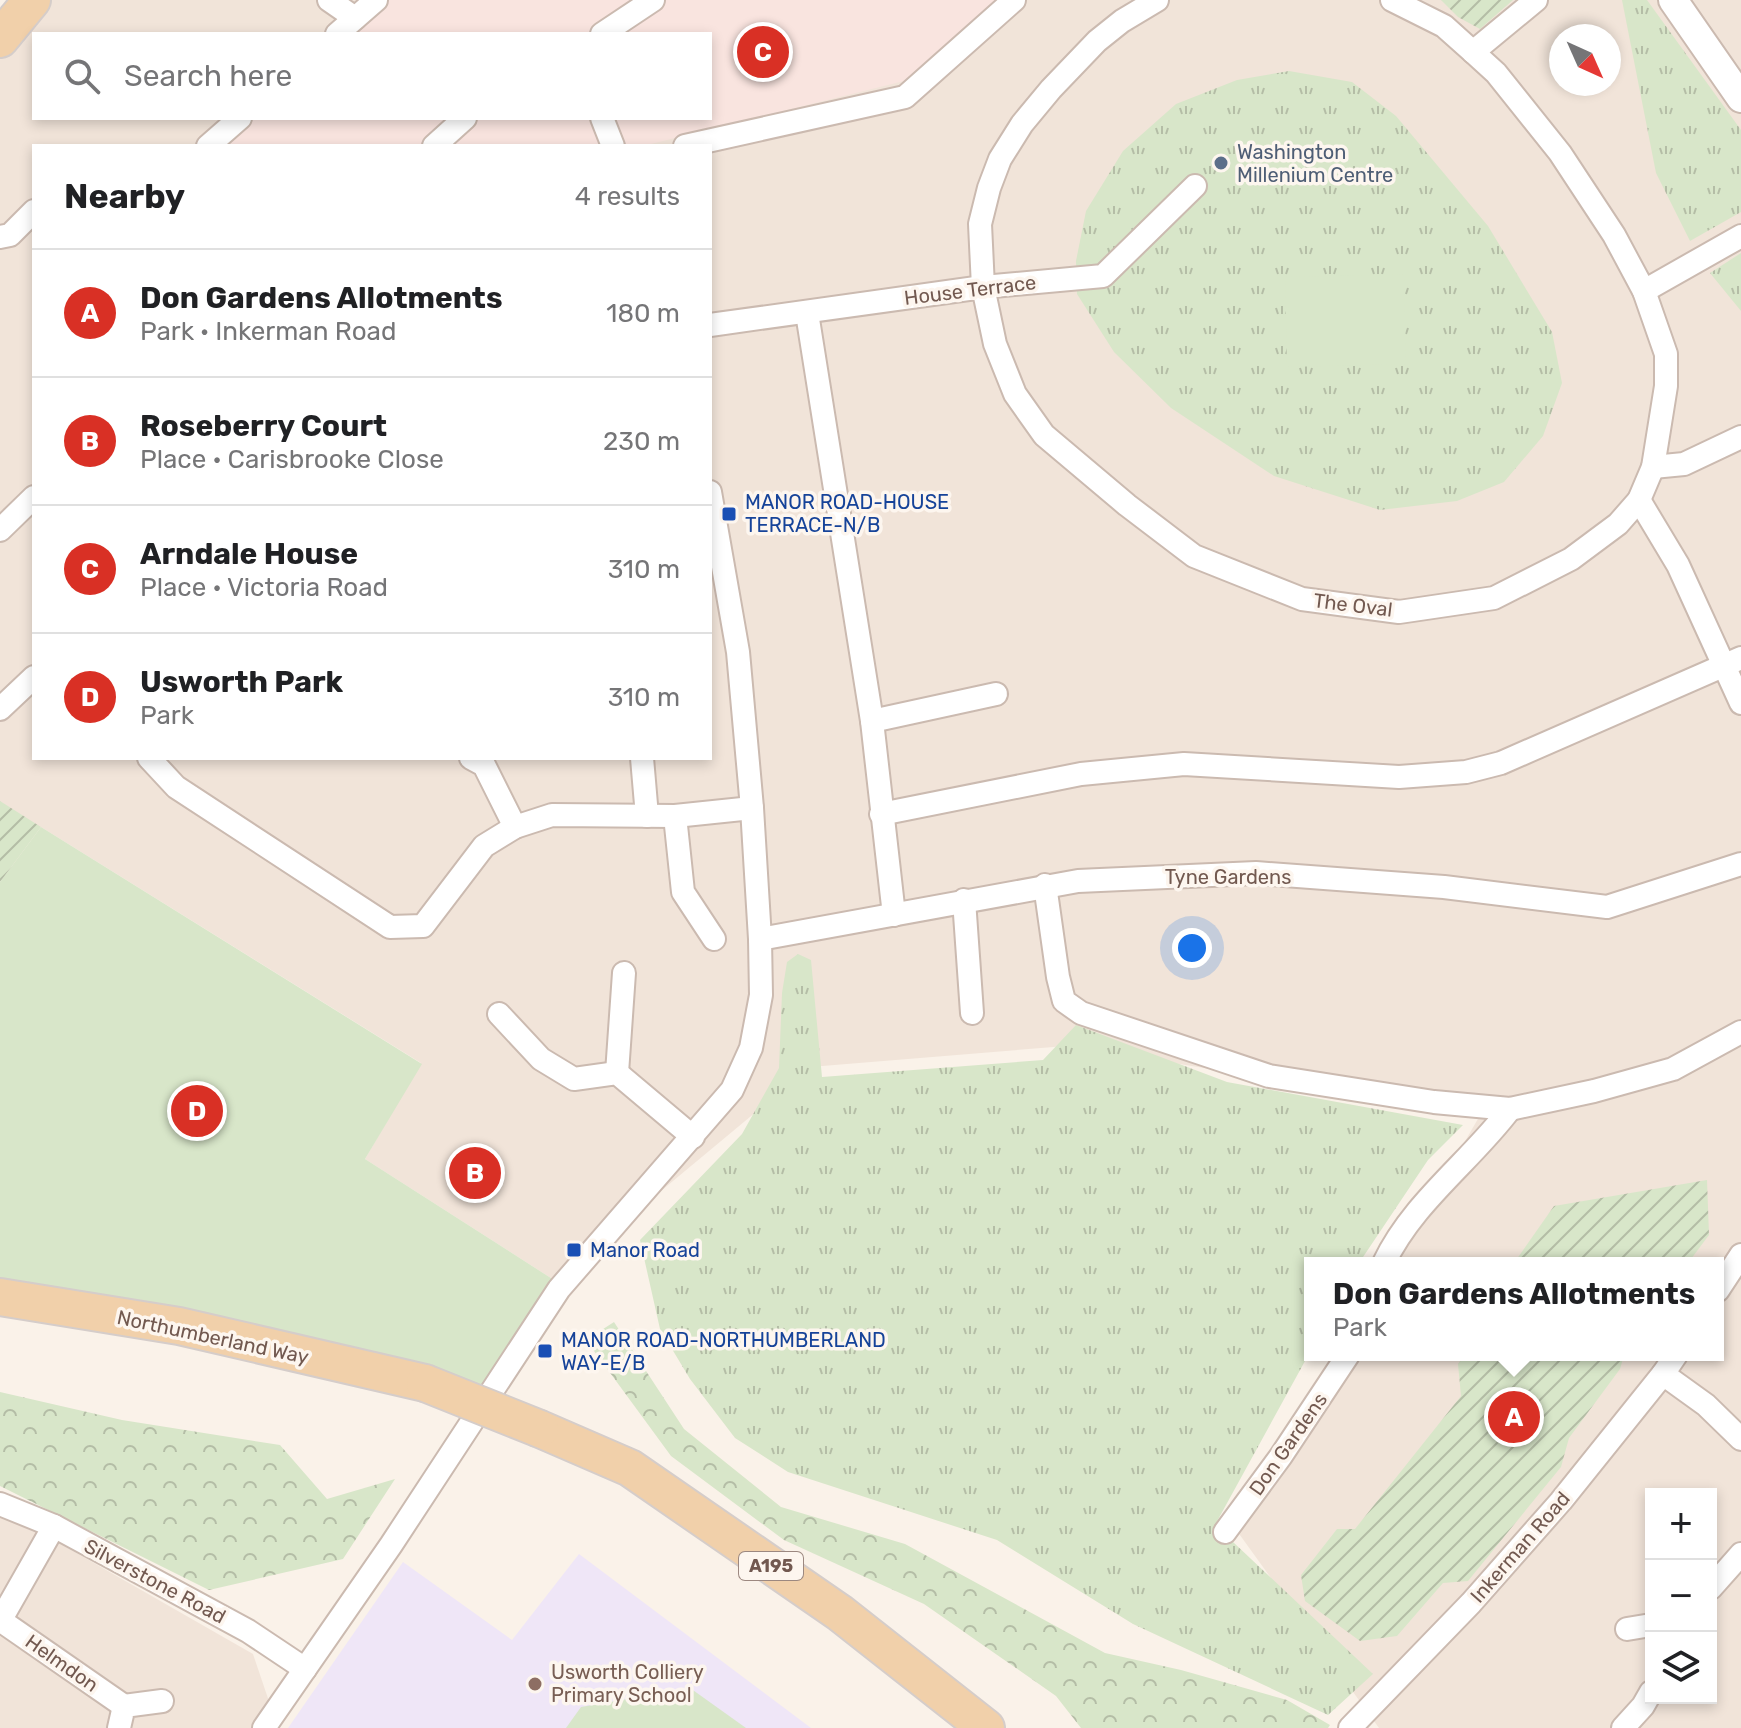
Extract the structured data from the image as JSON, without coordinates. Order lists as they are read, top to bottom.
{
  "streets": {
    "main road": ["Northumberland Way", "A195"],
    "street": [
      "House Terrace",
      "The Oval",
      "Tyne Gardens",
      "Don Gardens",
      "Inkerman Road",
      "Silverstone Road",
      "Helmdon"
    ]
  },
  "crossings": [
    ["House Terrace", "The Oval"],
    ["Silverstone Road", "Helmdon"]
  ],
  "places": {
    "other": ["Washington Millenium Centre", "Usworth Colliery Primary School"],
    "transit": ["MANOR ROAD-HOUSE TERRACE-N/B", "Manor Road", "MANOR ROAD-NORTHUMBERLAND WAY-E/B"]
  },
  "north": "bottom right",
  "page": {
    "pins": [
      "C",
      "D",
      "B",
      "A"
    ],
    "search": "Search here",
    "heading": ["Nearby", "4 results"],
    "list": [
      {
        "mark": "A",
        "name": "Don Gardens Allotments",
        "note": "Park · Inkerman Road",
        "value": "180 m"
      },
      {
        "mark": "B",
        "name": "Roseberry Court",
        "note": "Place · Carisbrooke Close",
        "value": "230 m"
      },
      {
        "mark": "C",
        "name": "Arndale House",
        "note": "Place · Victoria Road",
        "value": "310 m"
      },
      {
        "mark": "D",
        "name": "Usworth Park",
        "note": "Park",
        "value": "310 m"
      }
    ],
    "popup": ["Don Gardens Allotments", "Park"],
    "map_buttons": ["+", "−"]
  }
}
